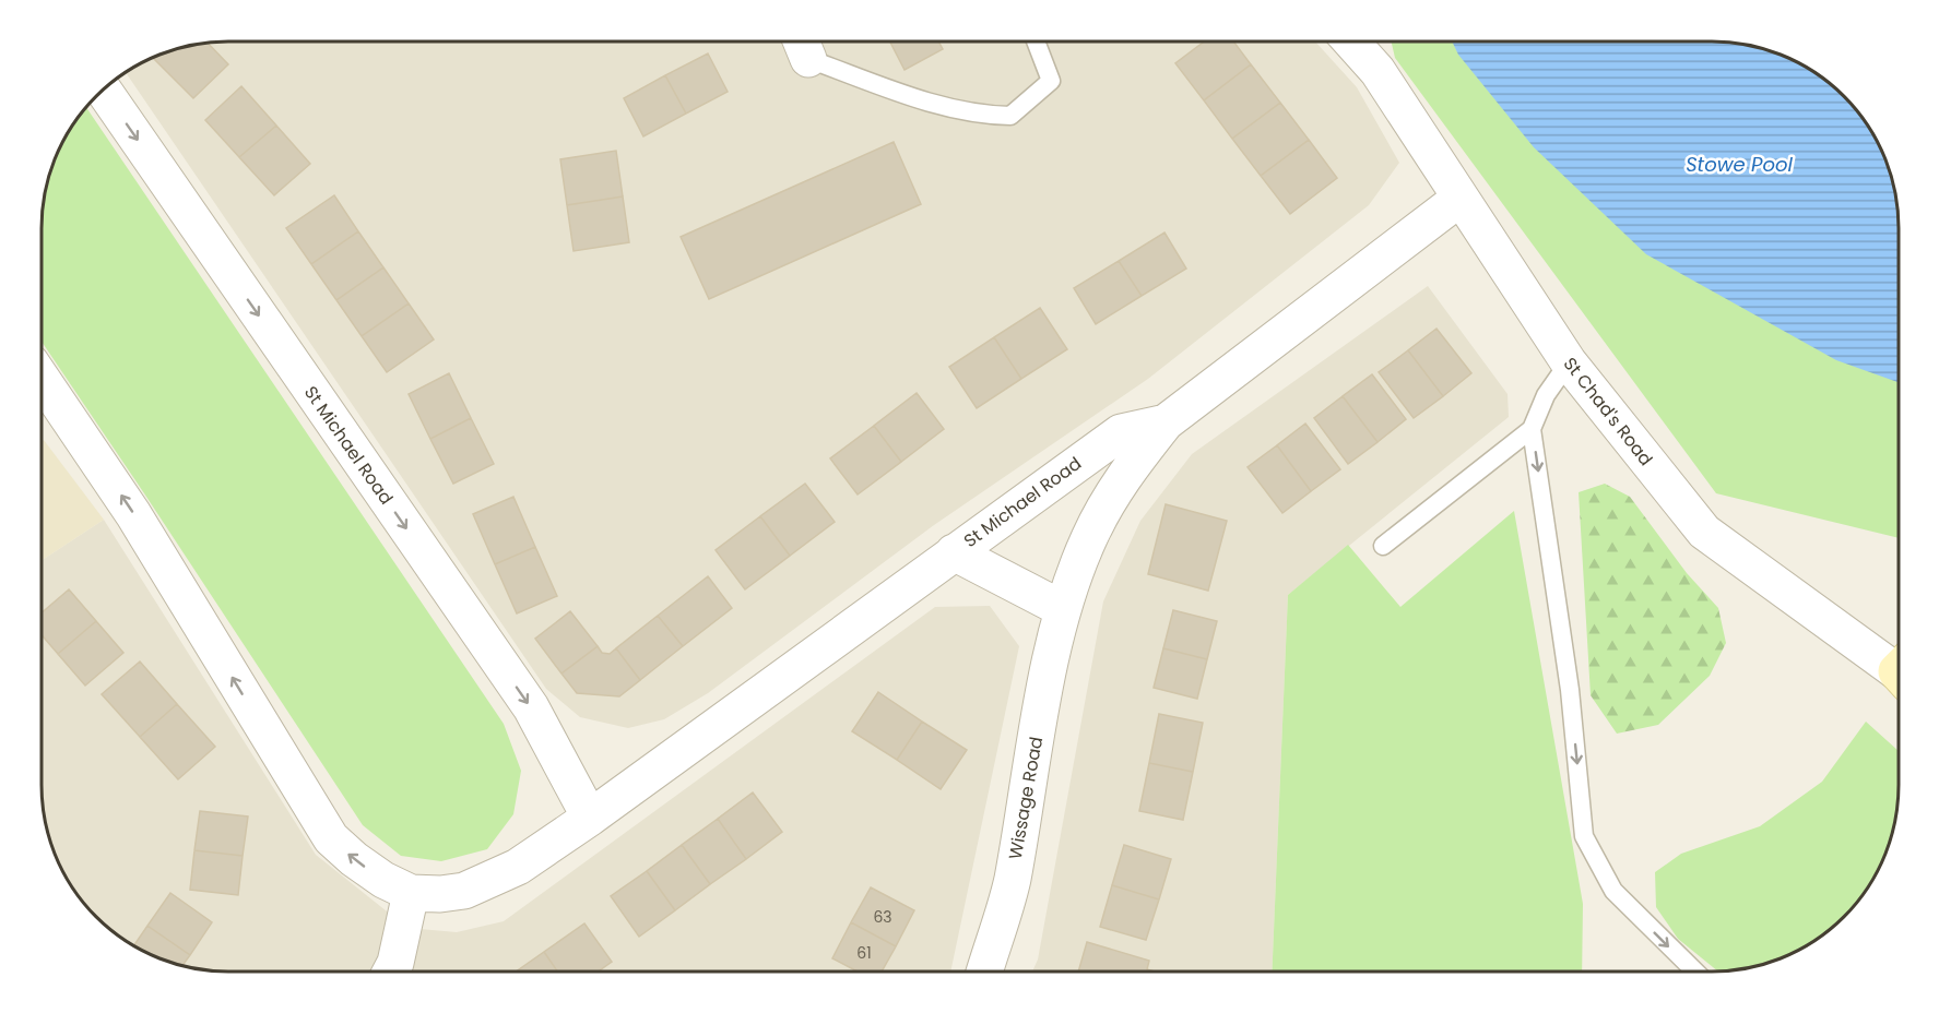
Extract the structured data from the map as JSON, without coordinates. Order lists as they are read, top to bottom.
{
  "streets": {
    "street": ["St Chad's Road", "St Michael Road", "Wissage Road"]
  },
  "crossings": [
    ["St Chad's Road", "St Michael Road"],
    ["St Michael Road", "Wissage Road"]
  ],
  "water": ["Stowe Pool"],
  "house_numbers": ["63", "61"]
}
